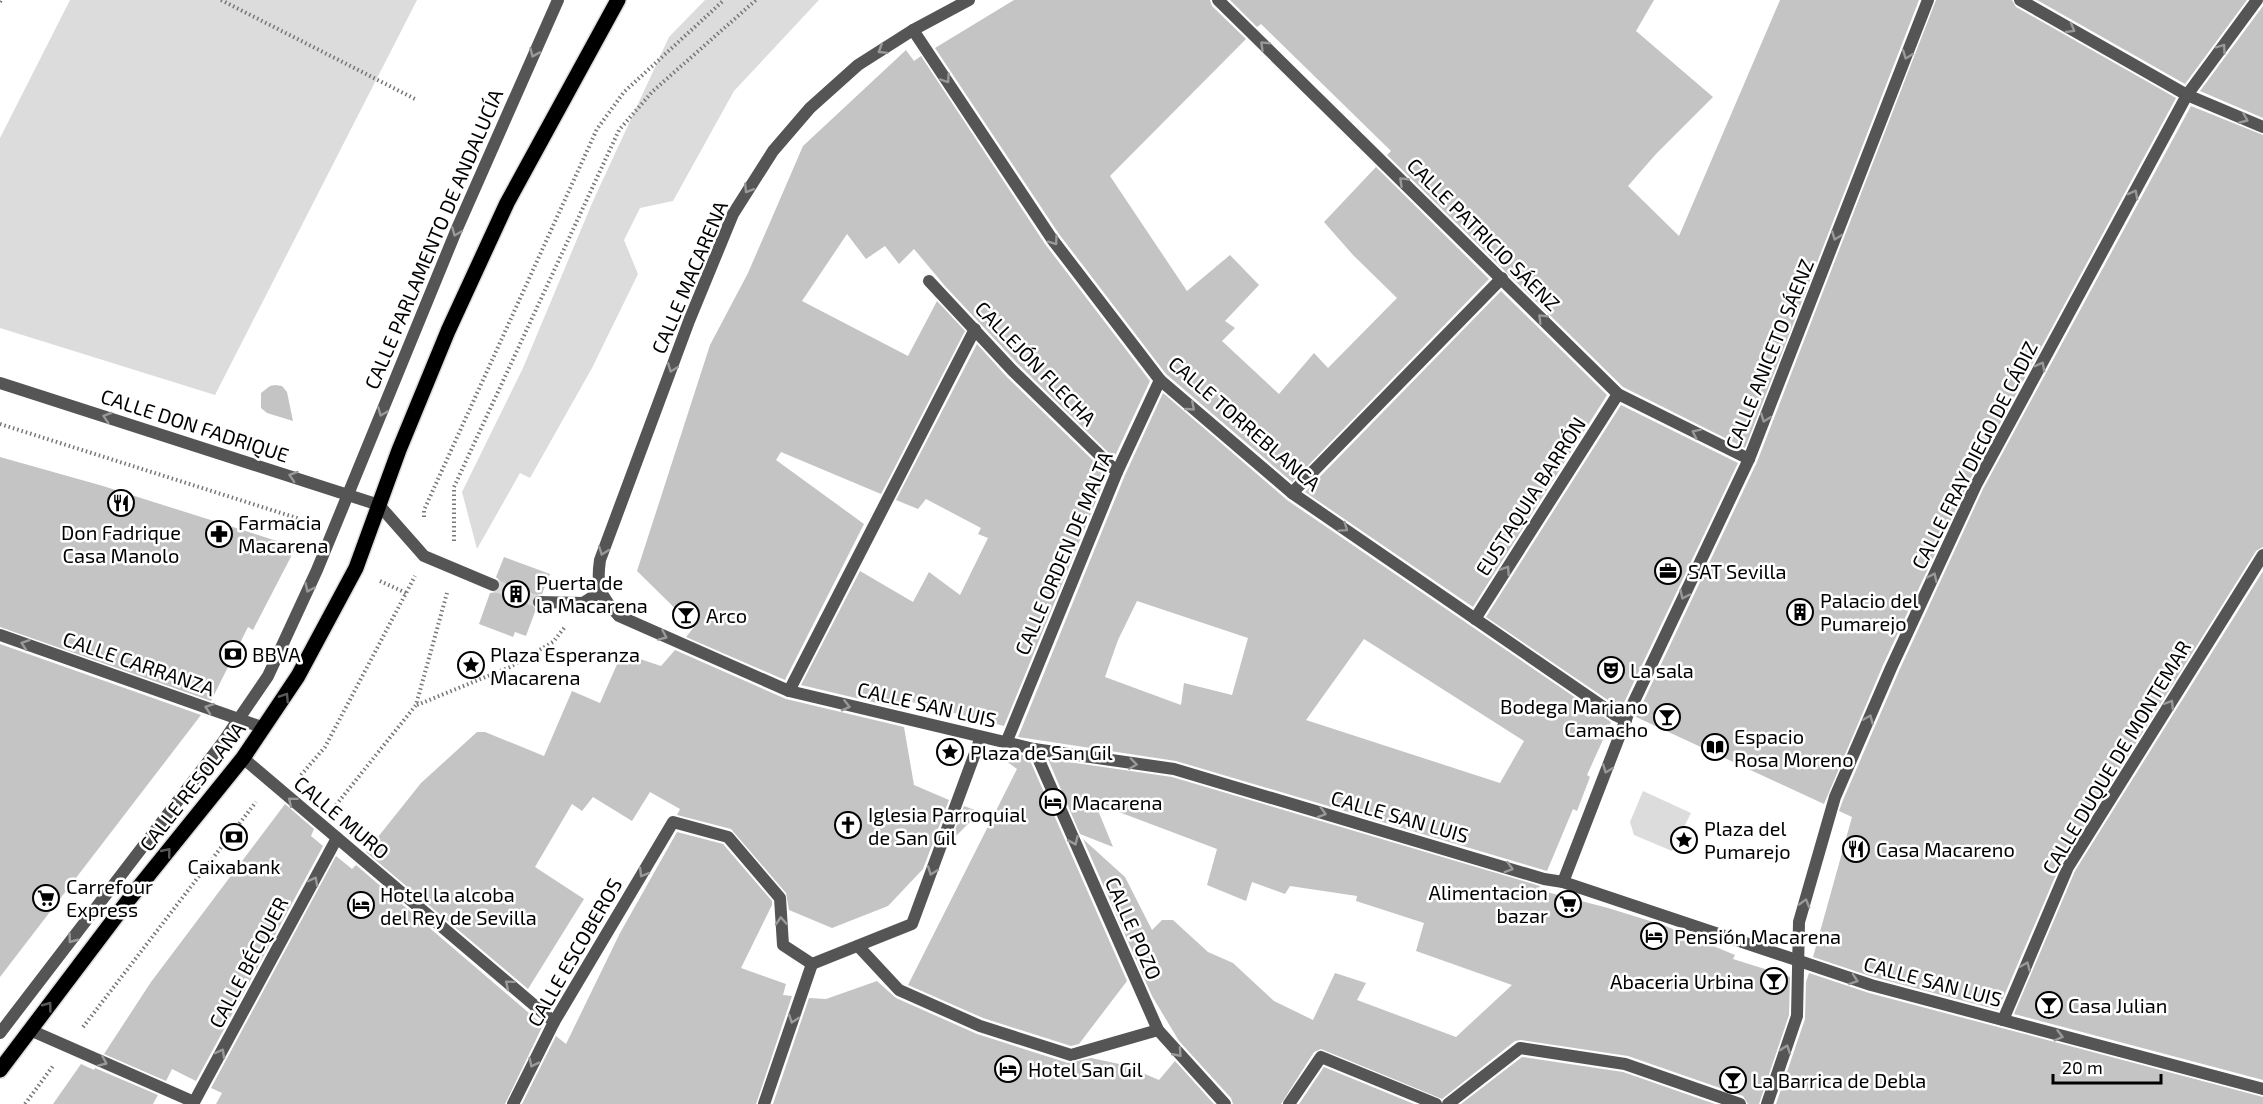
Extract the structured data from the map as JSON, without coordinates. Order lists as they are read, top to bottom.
{
  "streets": {
    "main road": ["CALLE RESOLANA"],
    "street": [
      "CALLE PATRICIO SÁENZ",
      "CALLE PARLAMENTO DE ANDALUCÍA",
      "CALLE MACARENA",
      "CALLE ANICETO SÁENZ",
      "CALLEJÓN FLECHA",
      "CALLE TORREBLANCA",
      "CALLE DON FADRIQUE",
      "CALLE FRAY DIEGO DE CÁDIZ",
      "EUSTAQUIA BARRÓN",
      "CALLE ORDEN DE MALTA",
      "CALLE CARRANZA",
      "CALLE SAN LUIS",
      "CALLE DUQUE DE MONTEMAR",
      "CALLE MURO",
      "CALLE POZO",
      "CALLE ESCOBEROS",
      "CALLE BÉCQUER"
    ]
  },
  "crossings": [
    ["CALLE PATRICIO SÁENZ", "CALLE ANICETO SÁENZ"],
    ["CALLE PATRICIO SÁENZ", "EUSTAQUIA BARRÓN"],
    ["CALLE PARLAMENTO DE ANDALUCÍA", "CALLE DON FADRIQUE"],
    ["CALLE PARLAMENTO DE ANDALUCÍA", "CALLE RESOLANA"],
    ["CALLE MACARENA", "CALLE TORREBLANCA"],
    ["CALLE MACARENA", "CALLE SAN LUIS"],
    ["CALLE ANICETO SÁENZ", "CALLE TORREBLANCA"],
    ["CALLE ANICETO SÁENZ", "CALLE SAN LUIS"],
    ["CALLEJÓN FLECHA", "CALLE ORDEN DE MALTA"],
    ["CALLE TORREBLANCA", "EUSTAQUIA BARRÓN"],
    ["CALLE TORREBLANCA", "CALLE ORDEN DE MALTA"],
    ["CALLE DON FADRIQUE", "CALLE RESOLANA"],
    ["CALLE FRAY DIEGO DE CÁDIZ", "CALLE SAN LUIS"],
    ["CALLE ORDEN DE MALTA", "CALLE SAN LUIS"],
    ["CALLE CARRANZA", "CALLE RESOLANA"],
    ["CALLE SAN LUIS", "CALLE DUQUE DE MONTEMAR"],
    ["CALLE SAN LUIS", "CALLE POZO"],
    ["CALLE RESOLANA", "CALLE MURO"],
    ["CALLE MURO", "CALLE ESCOBEROS"],
    ["CALLE MURO", "CALLE BÉCQUER"]
  ],
  "one_way": [
    "CALLE PATRICIO SÁENZ",
    "CALLE PARLAMENTO DE ANDALUCÍA",
    "CALLE MACARENA",
    "CALLE ANICETO SÁENZ",
    "CALLE TORREBLANCA",
    "CALLE DON FADRIQUE",
    "CALLE FRAY DIEGO DE CÁDIZ",
    "EUSTAQUIA BARRÓN",
    "CALLE CARRANZA",
    "CALLE SAN LUIS",
    "CALLE DUQUE DE MONTEMAR",
    "CALLE MURO",
    "CALLE POZO",
    "CALLE BÉCQUER"
  ],
  "places": {
    "restaurant": ["Don Fadrique Casa Manolo", "Casa Macareno"],
    "pharmacy": ["Farmacia Macarena"],
    "office": ["SAT Sevilla"],
    "building": ["Puerta de la Macarena", "Palacio del Pumarejo"],
    "bar": [
      "Arco",
      "Bodega Mariano Camacho",
      "Abaceria Urbina",
      "Casa Julian",
      "La Barrica de Debla"
    ],
    "bank": ["BBVA", "Caixabank"],
    "place": ["Plaza Esperanza Macarena", "Plaza de San Gil", "Plaza del Pumarejo"],
    "theatre": ["La sala"],
    "library": ["Espacio Rosa Moreno"],
    "hotel": [
      "Macarena",
      "Hotel la alcoba del Rey de Sevilla",
      "Pensión Macarena",
      "Hotel San Gil"
    ],
    "church": ["Iglesia Parroquial de San Gil"],
    "supermarket": ["Carrefour Express", "Alimentacion bazar"]
  },
  "scale_bar": "20 m"
}
